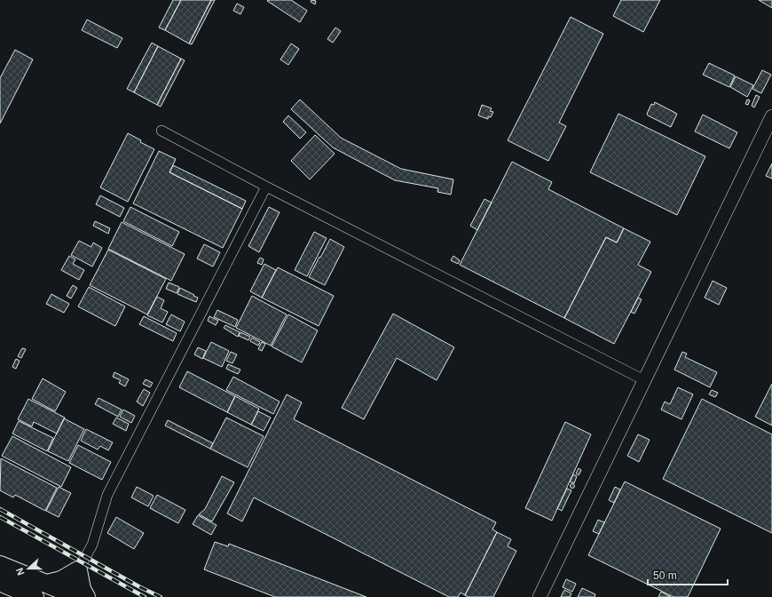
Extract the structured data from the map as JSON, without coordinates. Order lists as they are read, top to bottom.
{
  "scale_bar": "50 m",
  "north": "left"
}
